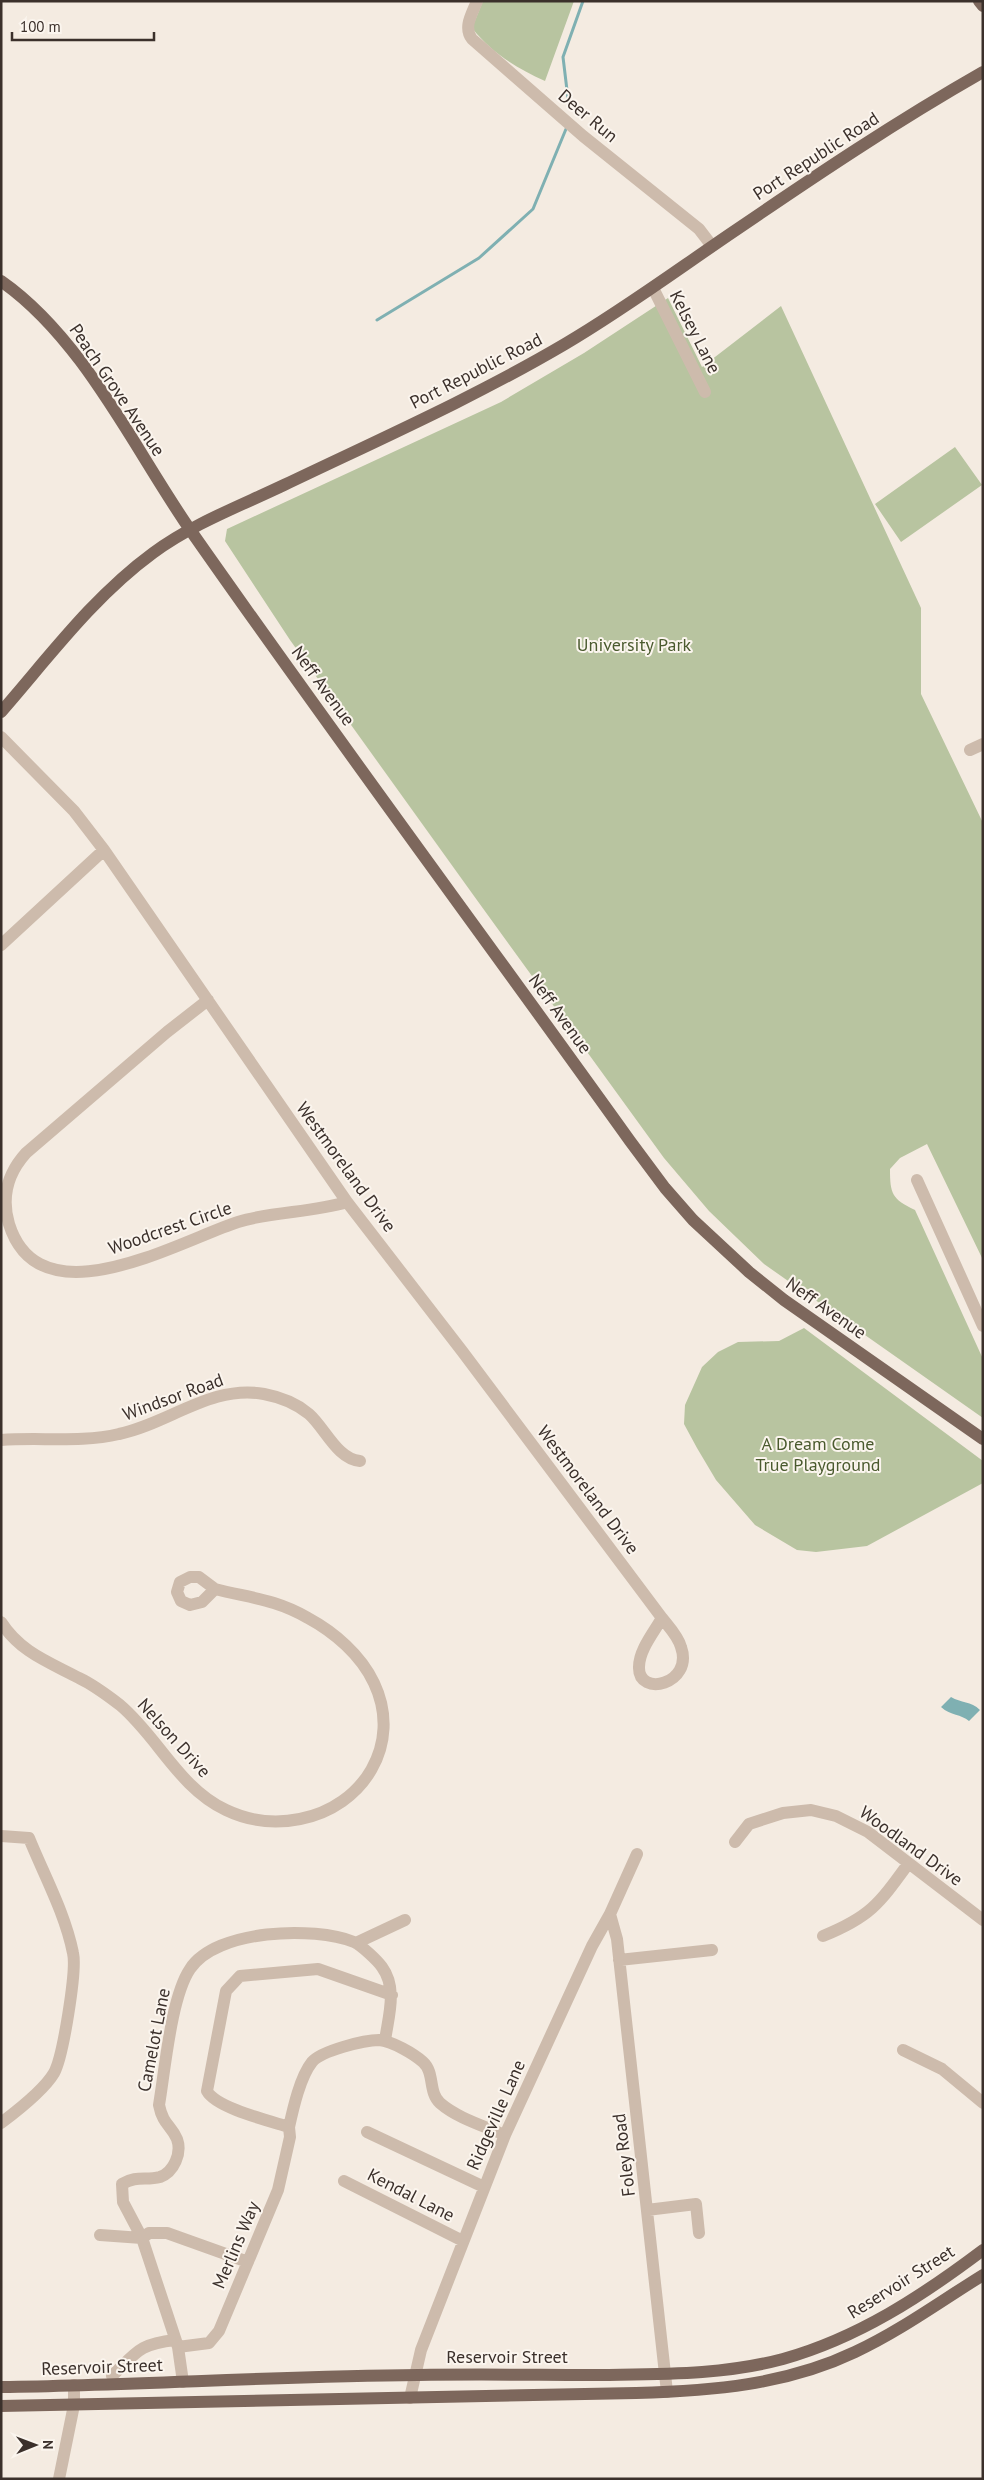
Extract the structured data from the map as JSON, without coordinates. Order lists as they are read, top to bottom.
{
  "streets": {
    "main road": [
      "Port Republic Road",
      "Peach Grove Avenue",
      "Neff Avenue",
      "Reservoir Street"
    ],
    "street": [
      "Deer Run",
      "Kelsey Lane",
      "Westmoreland Drive",
      "Woodcrest Circle",
      "Windsor Road",
      "Nelson Drive",
      "Woodland Drive",
      "Camelot Lane",
      "Ridgeville Lane",
      "Foley Road",
      "Kendal Lane",
      "Merlins Way"
    ]
  },
  "crossings": [
    ["Deer Run", "Port Republic Road"],
    ["Port Republic Road", "Kelsey Lane"],
    ["Port Republic Road", "Peach Grove Avenue"],
    ["Port Republic Road", "Neff Avenue"],
    ["Peach Grove Avenue", "Neff Avenue"],
    ["Westmoreland Drive", "Woodcrest Circle"],
    ["Camelot Lane", "Merlins Way"],
    ["Camelot Lane", "Reservoir Street"],
    ["Ridgeville Lane", "Foley Road"],
    ["Ridgeville Lane", "Kendal Lane"],
    ["Ridgeville Lane", "Reservoir Street"],
    ["Foley Road", "Reservoir Street"]
  ],
  "parks": ["University Park", "A Dream Come True Playground"],
  "scale_bar": "100 m",
  "north": "right"
}
